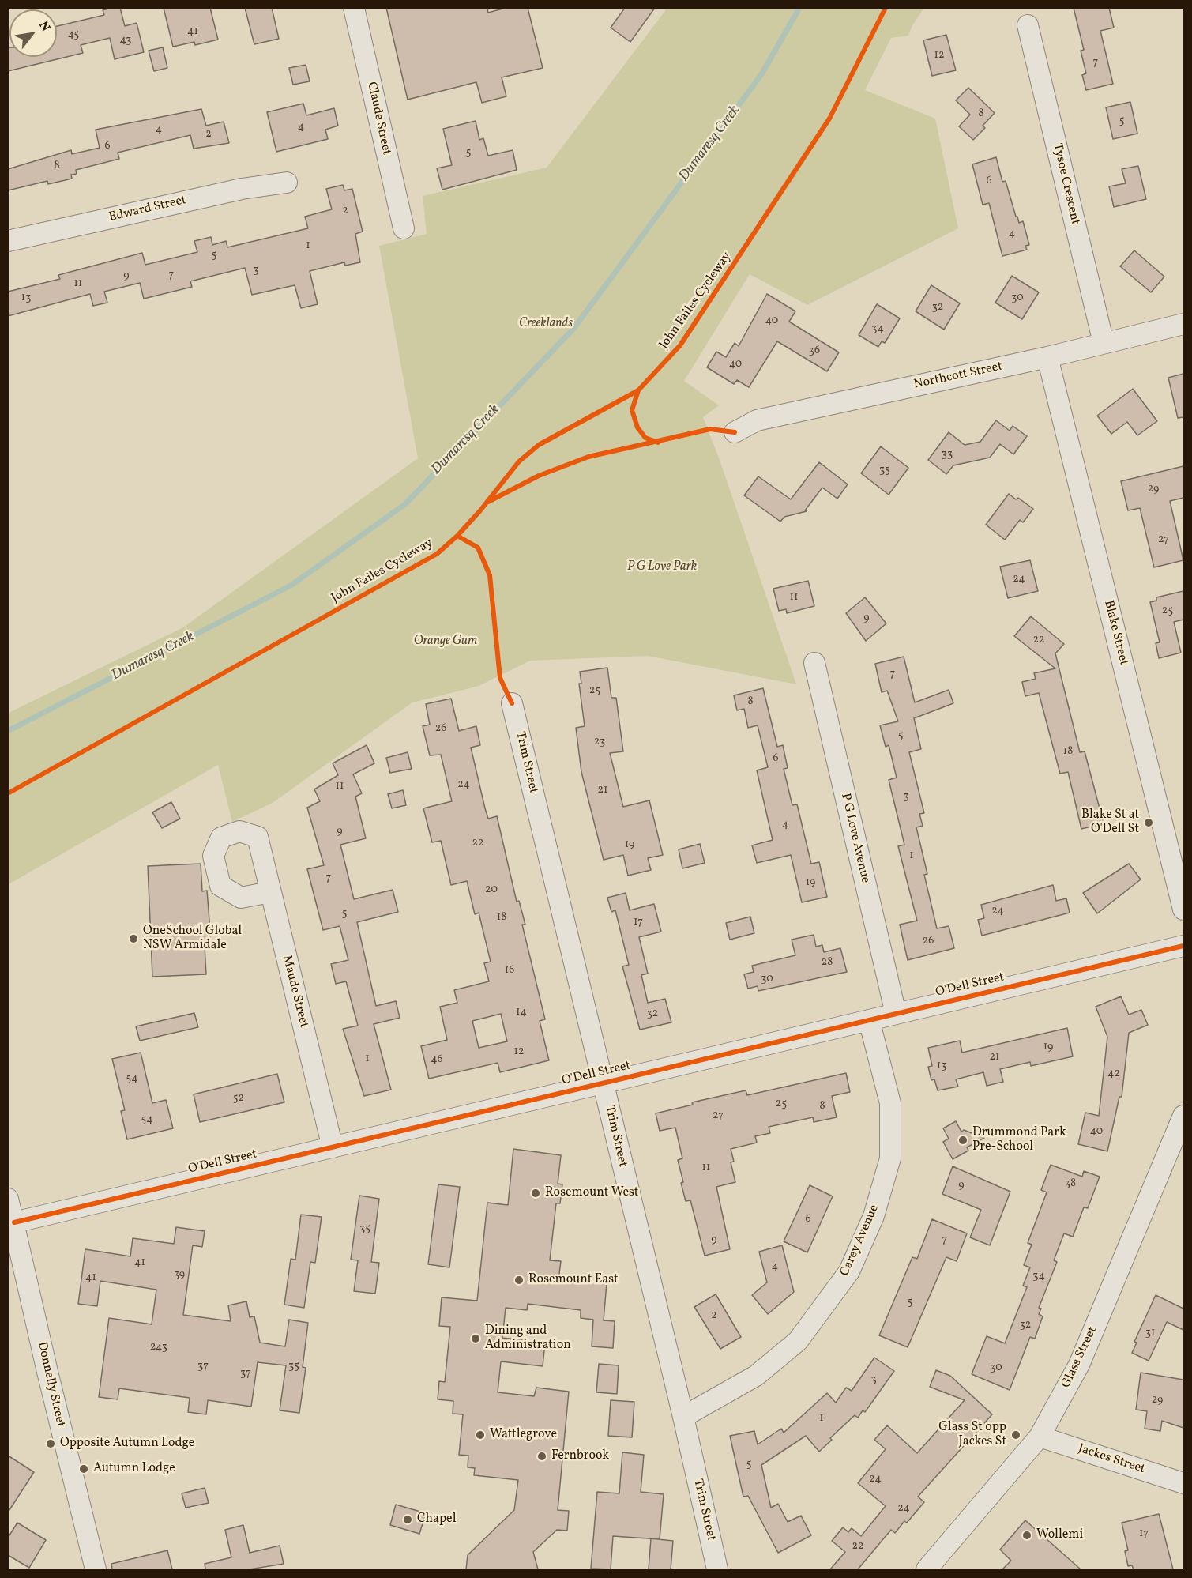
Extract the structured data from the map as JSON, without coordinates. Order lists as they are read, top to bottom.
{
  "streets": {
    "street": [
      "Claude Street",
      "Tysoe Crescent",
      "Edward Street",
      "Northcott Street",
      "Blake Street",
      "Trim Street",
      "P G Love Avenue",
      "O'Dell Street",
      "Maude Street",
      "Carey Avenue",
      "Glass Street",
      "Donnelly Street",
      "Jackes Street"
    ],
    "cycle path": ["John Failes Cycleway"]
  },
  "crossings": [
    ["Tysoe Crescent", "Northcott Street"],
    ["Northcott Street", "Blake Street"],
    ["Trim Street", "O'Dell Street"],
    ["Trim Street", "Carey Avenue"],
    ["P G Love Avenue", "O'Dell Street"],
    ["O'Dell Street", "Maude Street"],
    ["O'Dell Street", "Carey Avenue"],
    ["O'Dell Street", "Donnelly Street"],
    ["Glass Street", "Jackes Street"]
  ],
  "water": ["Dumaresq Creek"],
  "parks": ["Creeklands", "P G Love Park", "Orange Gum"],
  "places": [
    "Blake St at O'Dell St",
    "OneSchool Global NSW Armidale",
    "Drummond Park Pre-School",
    "Rosemount West",
    "Rosemount East",
    "Dining and Administration",
    "Wattlegrove",
    "Glass St opp Jackes St",
    "Opposite Autumn Lodge",
    "Fernbrook",
    "Autumn Lodge",
    "Chapel",
    "Wollemi"
  ],
  "house_numbers": [
    "41",
    "45",
    "43",
    "12",
    "7",
    "8",
    "5",
    "4",
    "4",
    "2",
    "6",
    "5",
    "8",
    "6",
    "2",
    "4",
    "1",
    "5",
    "3",
    "7",
    "9",
    "11",
    "13",
    "30",
    "32",
    "40",
    "34",
    "36",
    "40",
    "33",
    "35",
    "29",
    "27",
    "24",
    "11",
    "25",
    "9",
    "22",
    "7",
    "25",
    "8",
    "26",
    "5",
    "23",
    "18",
    "6",
    "24",
    "11",
    "21",
    "3",
    "4",
    "9",
    "22",
    "19",
    "1",
    "7",
    "19",
    "20",
    "24",
    "5",
    "18",
    "17",
    "26",
    "28",
    "16",
    "30",
    "14",
    "32",
    "19",
    "12",
    "21",
    "1",
    "46",
    "13",
    "42",
    "54",
    "52",
    "25",
    "8",
    "27",
    "54",
    "40",
    "11",
    "38",
    "9",
    "6",
    "35",
    "9",
    "7",
    "41",
    "4",
    "39",
    "34",
    "41",
    "5",
    "2",
    "32",
    "31",
    "243",
    "37",
    "35",
    "30",
    "37",
    "3",
    "29",
    "1",
    "5",
    "24",
    "24",
    "17",
    "22"
  ],
  "north": "top right"
}
